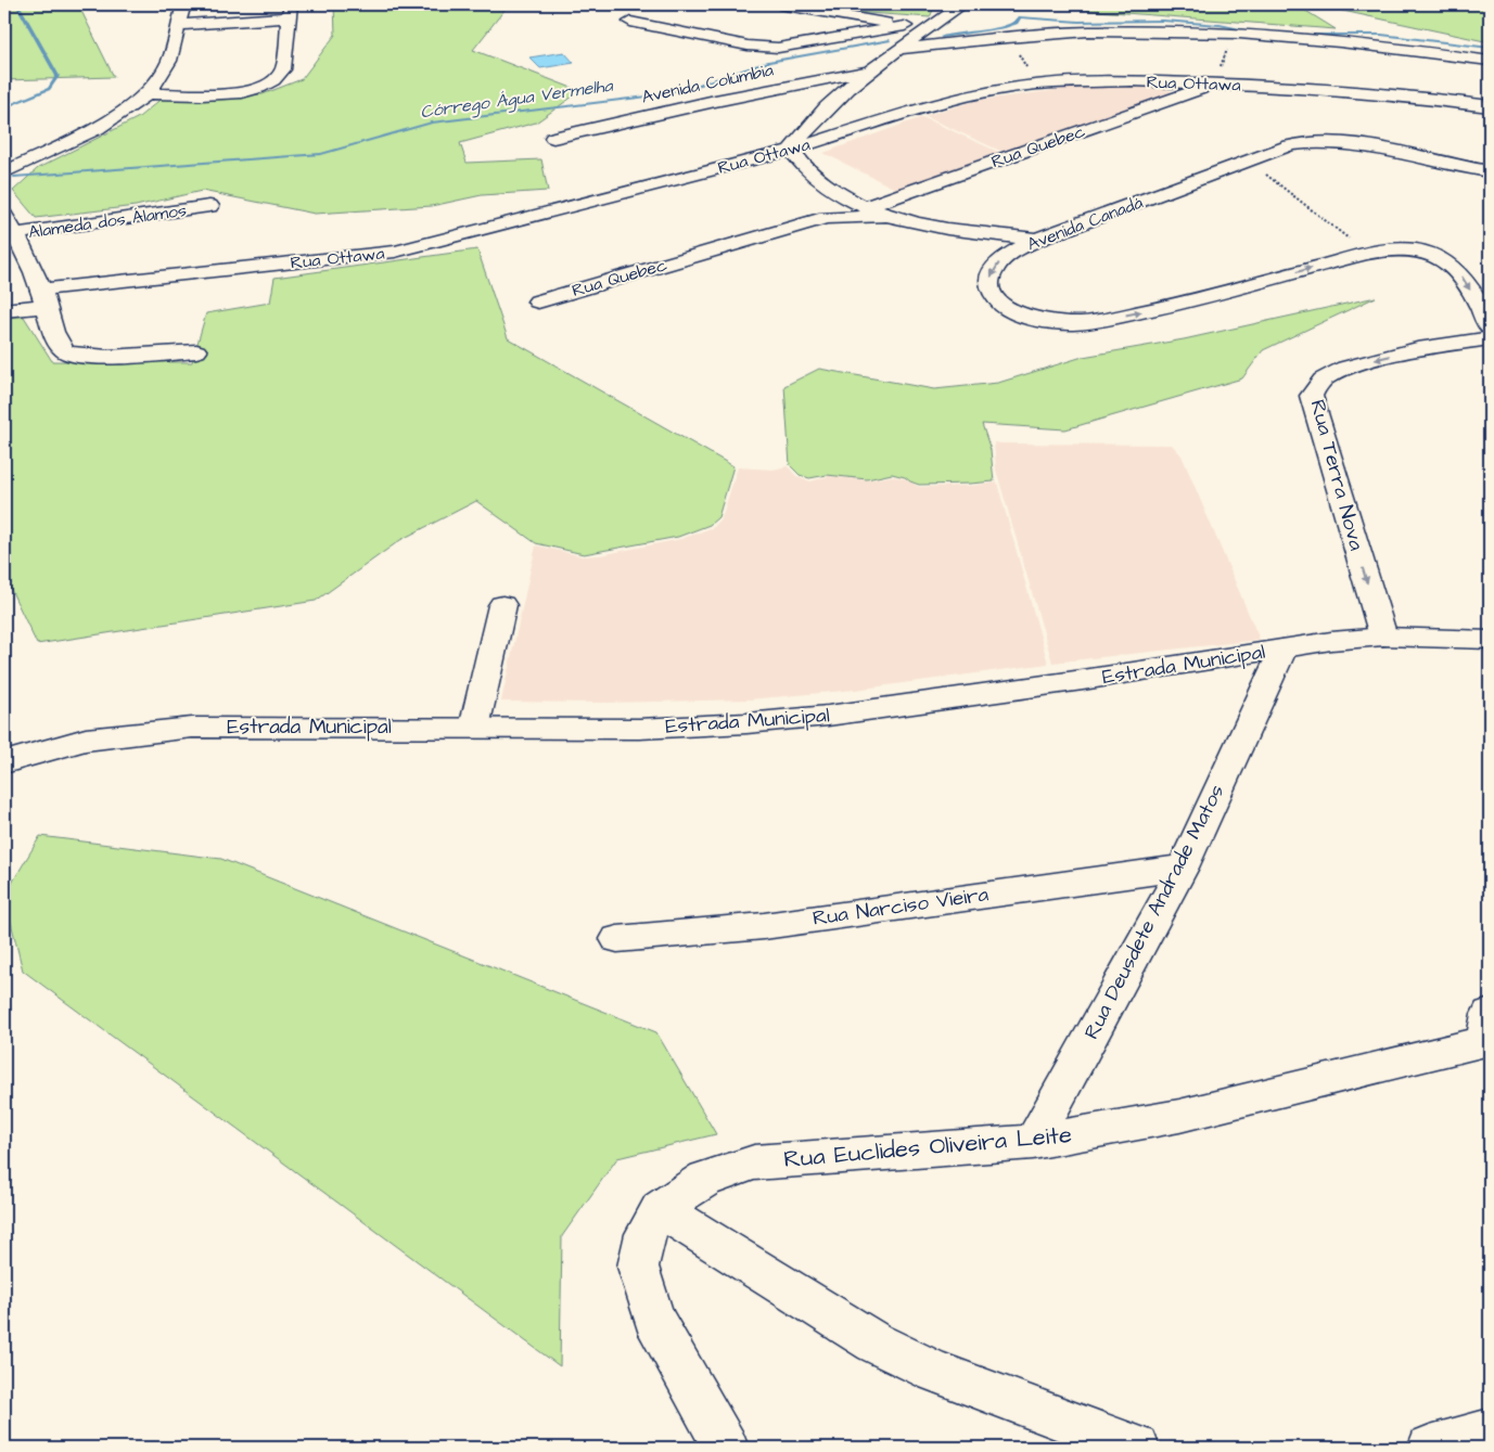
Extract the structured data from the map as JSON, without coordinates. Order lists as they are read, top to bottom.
{
  "streets": {
    "street": [
      "Avenida Colúmbia",
      "Rua Ottawa",
      "Rua Quebec",
      "Alameda dos Álamos",
      "Avenida Canadá",
      "Rua Terra Nova",
      "Estrada Municipal",
      "Rua Narciso Vieira",
      "Rua Deusdete Andrade Matos",
      "Rua Euclides Oliveira Leite"
    ]
  },
  "crossings": [
    ["Rua Ottawa", "Rua Quebec"],
    ["Rua Terra Nova", "Estrada Municipal"],
    ["Estrada Municipal", "Rua Deusdete Andrade Matos"],
    ["Rua Narciso Vieira", "Rua Deusdete Andrade Matos"],
    ["Rua Deusdete Andrade Matos", "Rua Euclides Oliveira Leite"]
  ],
  "water": ["Córrego Água Vermelha"]
}
